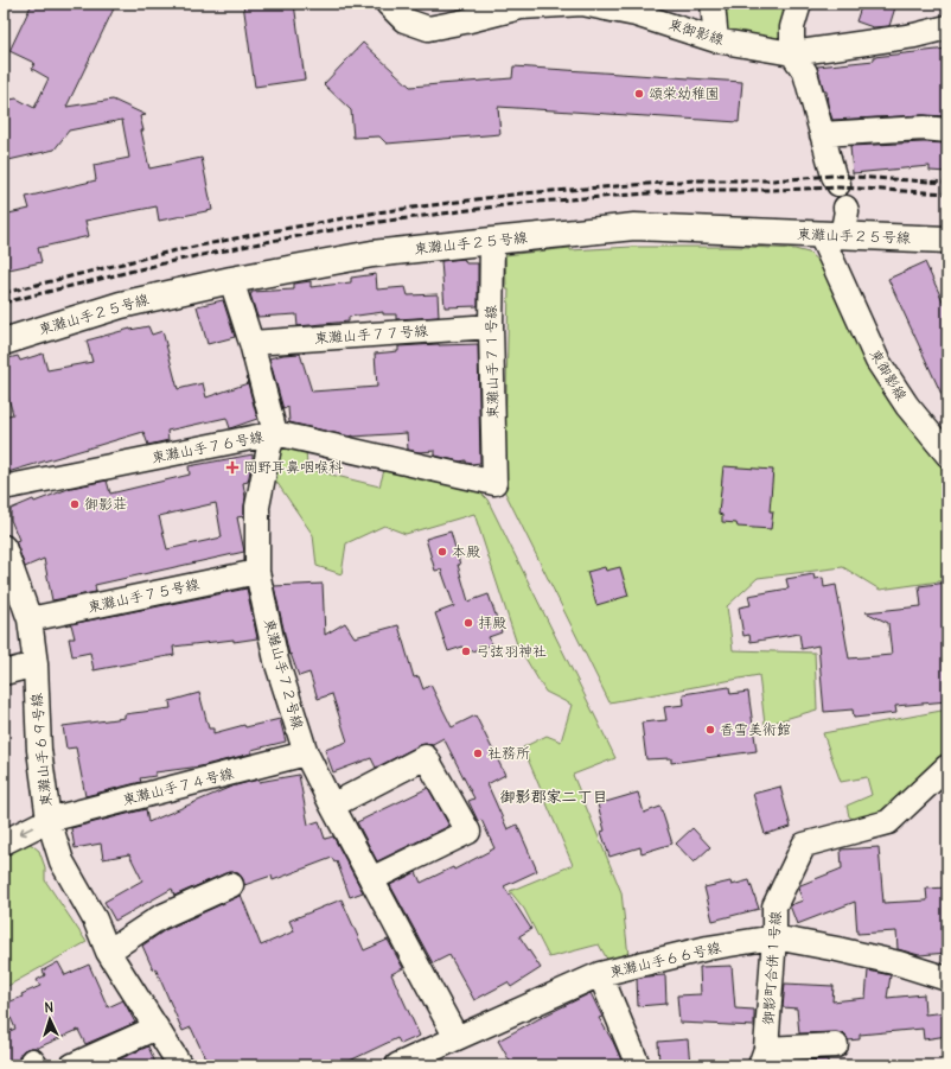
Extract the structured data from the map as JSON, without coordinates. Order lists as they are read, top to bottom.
{
  "streets": {
    "street": [
      "東御影線",
      "東灘山手２５号線",
      "東灘山手７７号線",
      "東灘山手７１号線",
      "東灘山手７６号線",
      "東灘山手７５号線",
      "東灘山手７２号線",
      "東灘山手６９号線",
      "東灘山手７４号線",
      "東灘山手６６号線",
      "御影町合併１号線"
    ]
  },
  "crossings": [
    ["東御影線", "東灘山手２５号線"],
    ["東灘山手２５号線", "東灘山手７１号線"],
    ["東灘山手７７号線", "東灘山手７１号線"],
    ["東灘山手７１号線", "東灘山手７６号線"],
    ["東灘山手７６号線", "東灘山手７２号線"],
    ["東灘山手７５号線", "東灘山手７２号線"],
    ["東灘山手７５号線", "東灘山手６９号線"],
    ["東灘山手７２号線", "東灘山手７４号線"],
    ["東灘山手７２号線", "東灘山手６６号線"],
    ["東灘山手６９号線", "東灘山手７４号線"],
    ["東灘山手６６号線", "御影町合併１号線"]
  ],
  "districts": ["御影郡家二丁目"],
  "places": {
    "other": [
      "頌栄幼稚園",
      "御影荘",
      "本殿",
      "拝殿",
      "弓弦羽神社",
      "香雪美術館",
      "社務所"
    ],
    "health": ["岡野耳鼻咽喉科"]
  },
  "north": "top"
}
